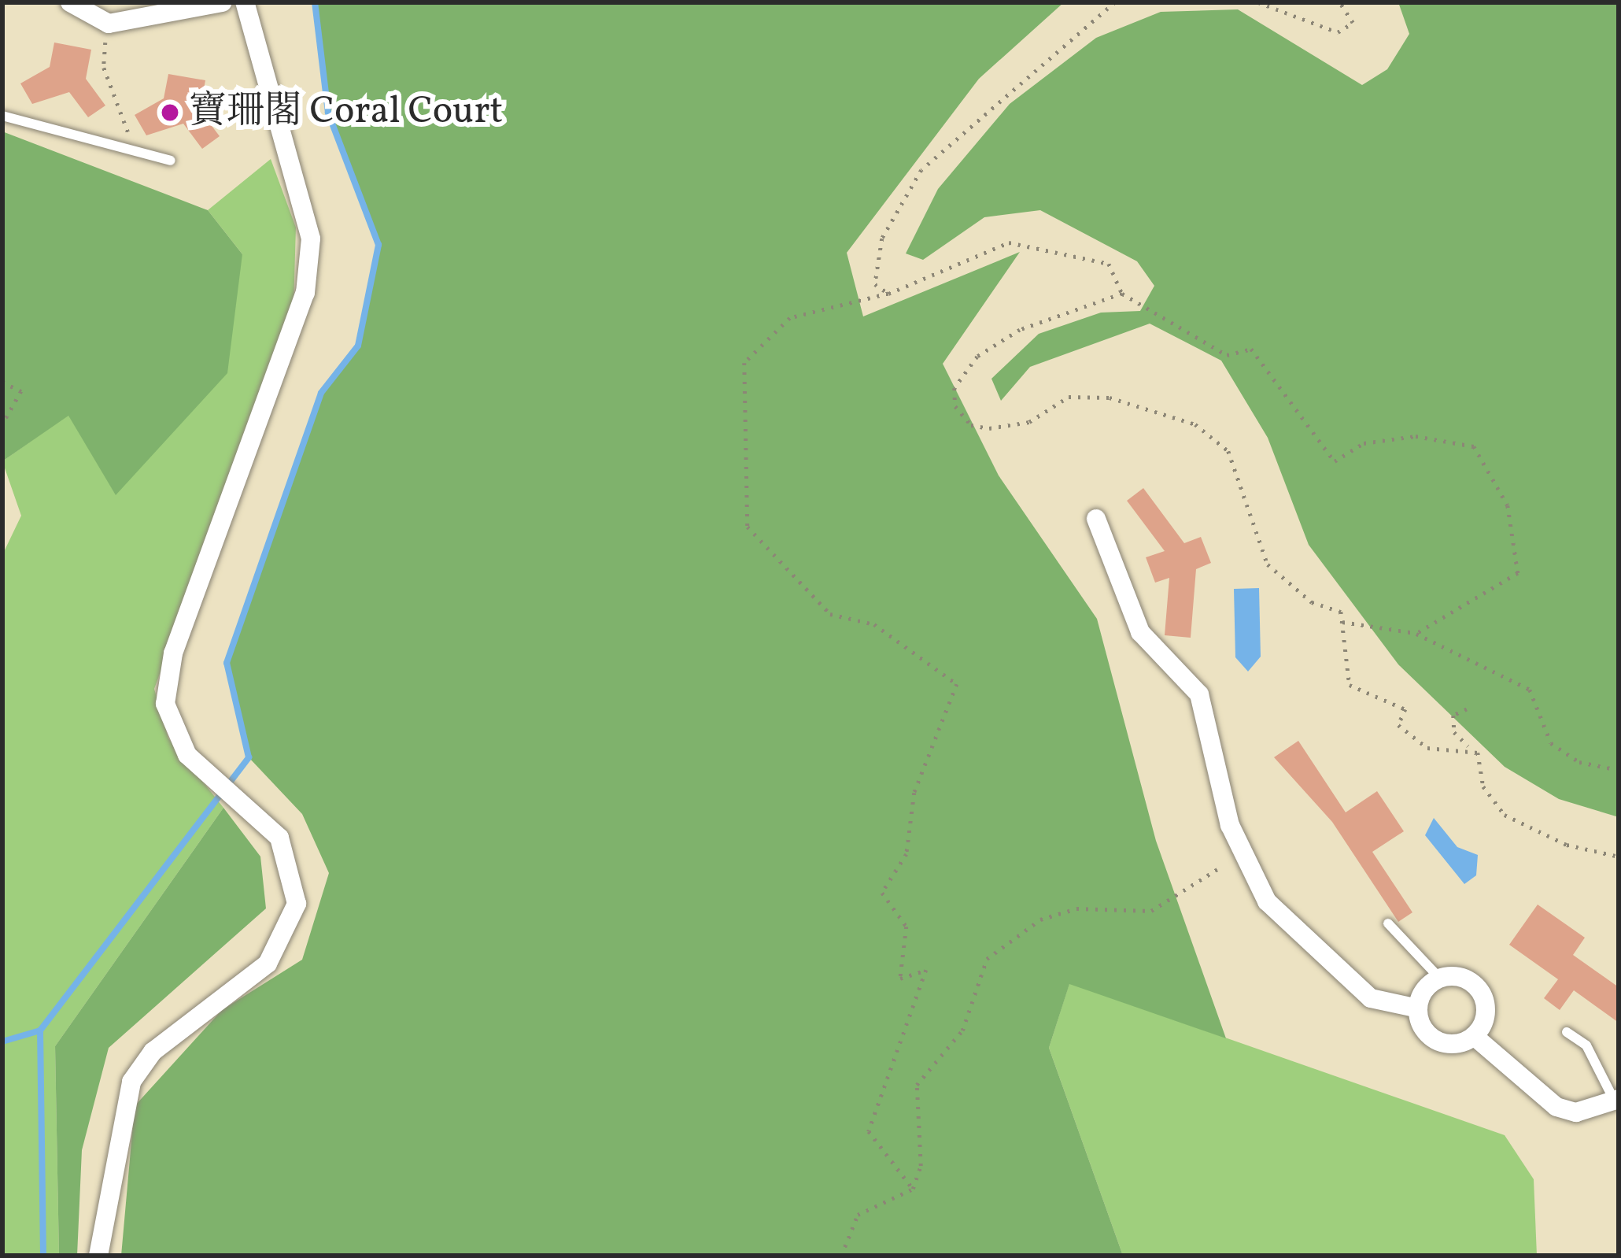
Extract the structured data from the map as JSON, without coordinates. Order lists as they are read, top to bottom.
{
  "places": ["寶珊閣 Coral Court"]
}
